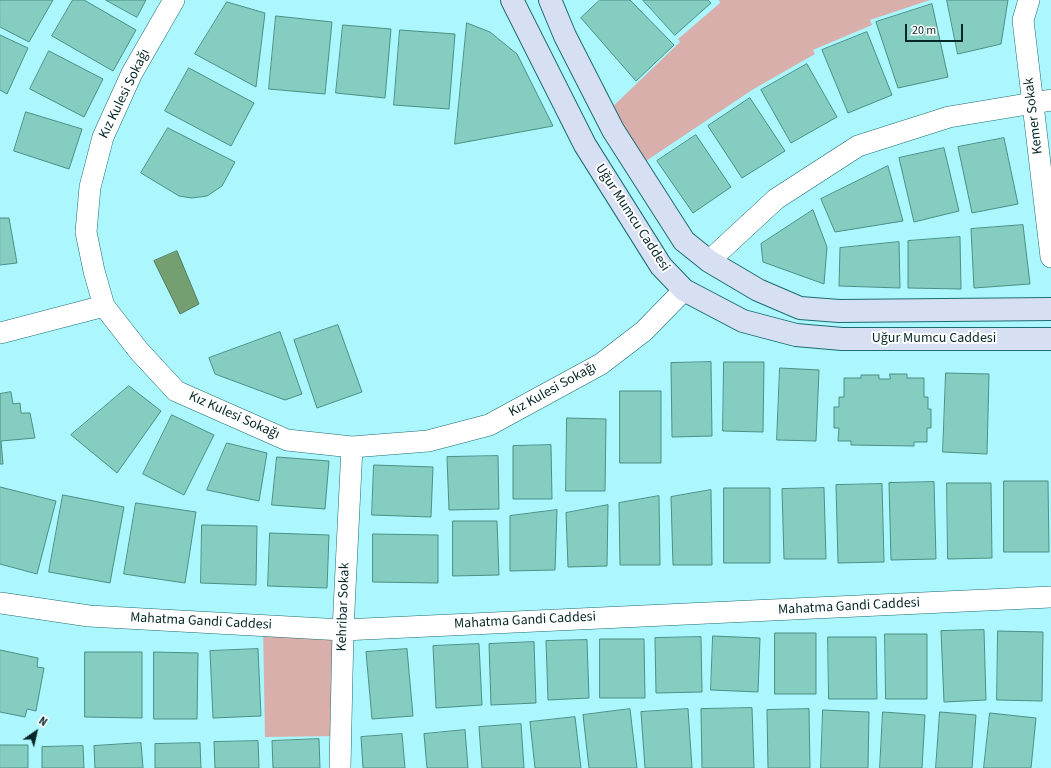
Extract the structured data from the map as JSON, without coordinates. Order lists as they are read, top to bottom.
{
  "streets": {
    "main road": ["Uğur Mumcu Caddesi"],
    "street": [
      "Kız Kulesi Sokağı",
      "Kemer Sokak",
      "Kehribar Sokak",
      "Mahatma Gandi Caddesi"
    ]
  },
  "crossings": [
    ["Kız Kulesi Sokağı", "Uğur Mumcu Caddesi"],
    ["Kız Kulesi Sokağı", "Kehribar Sokak"],
    ["Kehribar Sokak", "Mahatma Gandi Caddesi"]
  ],
  "scale_bar": "20 m",
  "north": "top right"
}
